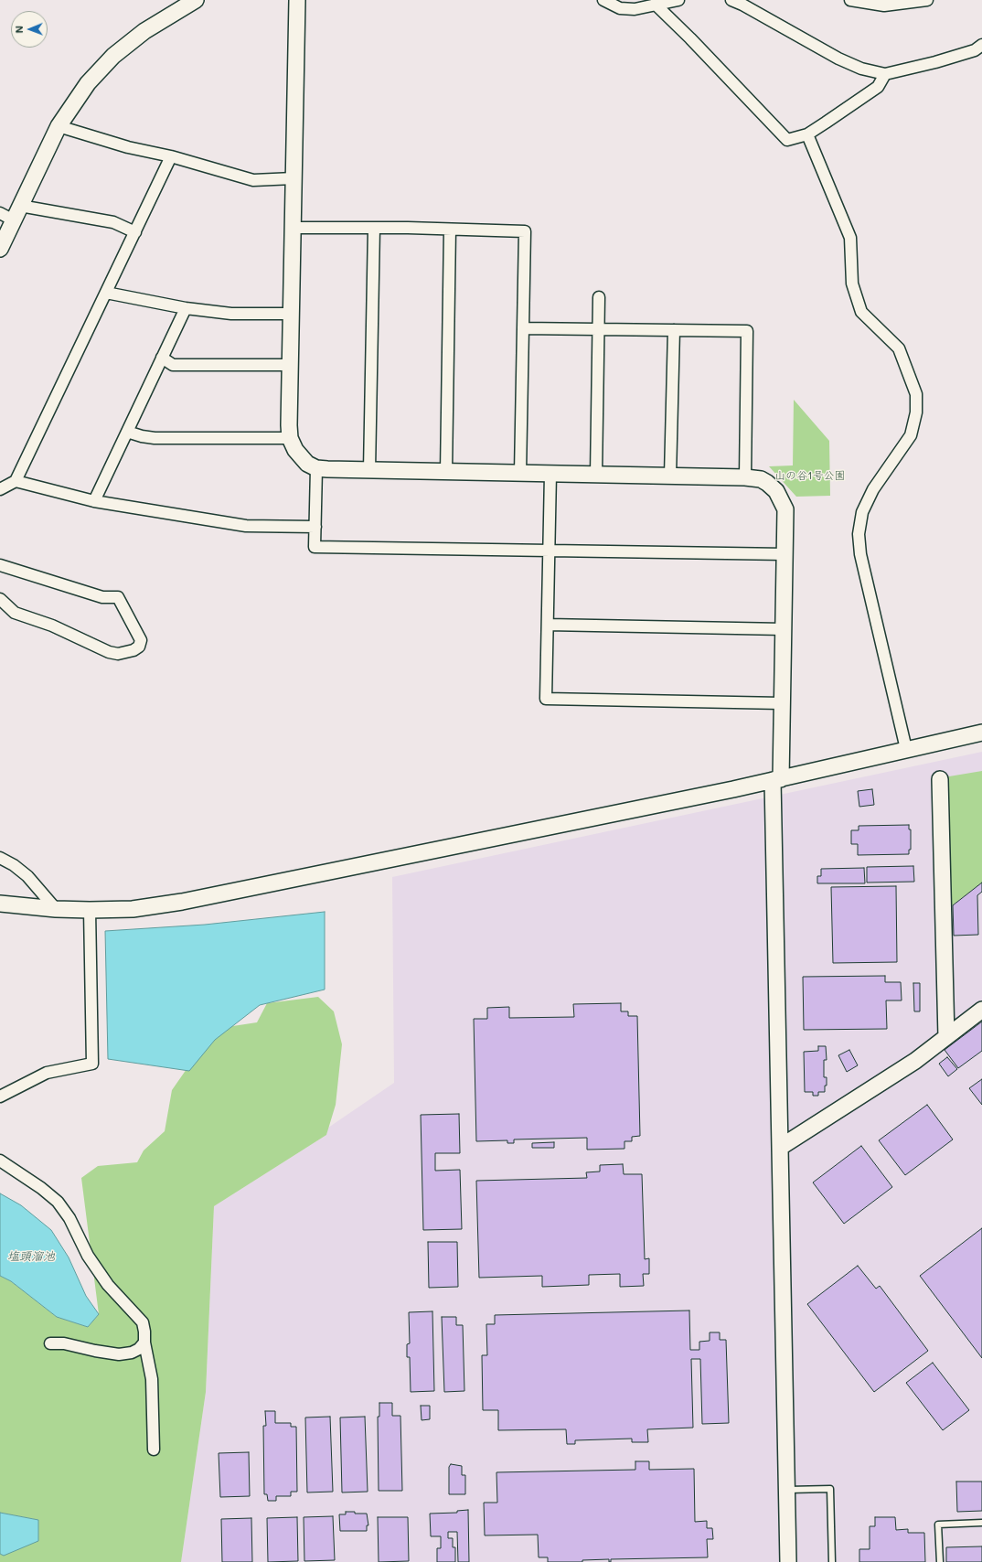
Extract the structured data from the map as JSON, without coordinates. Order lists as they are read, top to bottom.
{
  "water": ["塩頭溜池"],
  "parks": ["山の谷1号公園"],
  "north": "left"
}
